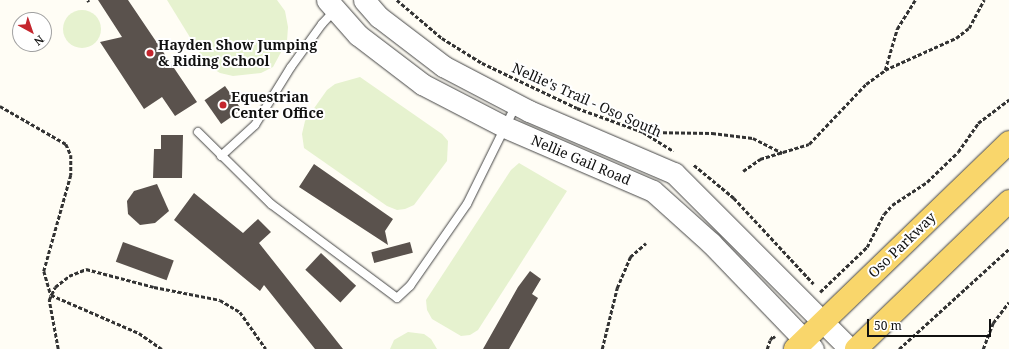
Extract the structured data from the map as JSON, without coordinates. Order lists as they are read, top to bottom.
{
  "streets": {
    "main road": ["Oso Parkway"],
    "street": ["Nellie Gail Road"],
    "path": ["Nellie's Trail - Oso South"]
  },
  "crossings": [
    ["Nellie Gail Road", "Oso Parkway"]
  ],
  "places": ["Hayden Show Jumping & Riding School", "Equestrian Center Office"],
  "scale_bar": "50 m",
  "north": "bottom right"
}
